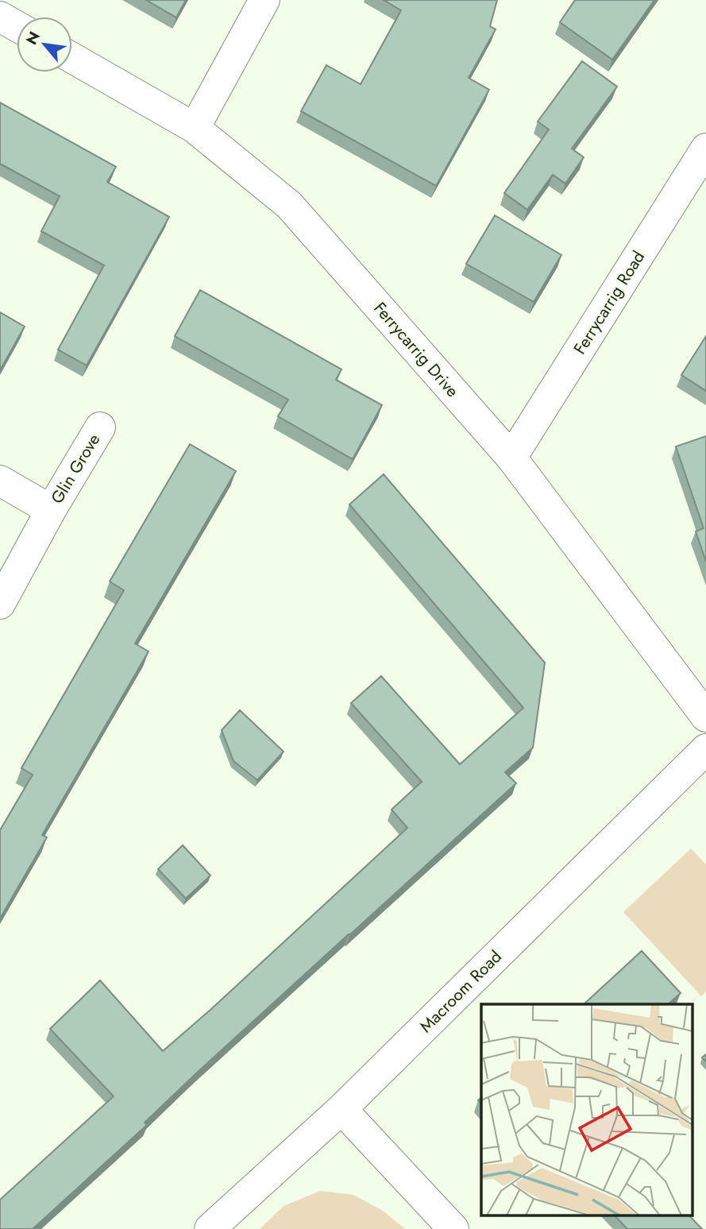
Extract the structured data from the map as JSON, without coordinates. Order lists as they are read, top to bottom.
{
  "streets": {
    "street": [
      "Ferrycarrig Road",
      "Ferrycarrig Drive",
      "Glin Grove",
      "Macroom Road"
    ]
  },
  "crossings": [
    ["Ferrycarrig Road", "Ferrycarrig Drive"]
  ],
  "north": "top left"
}
